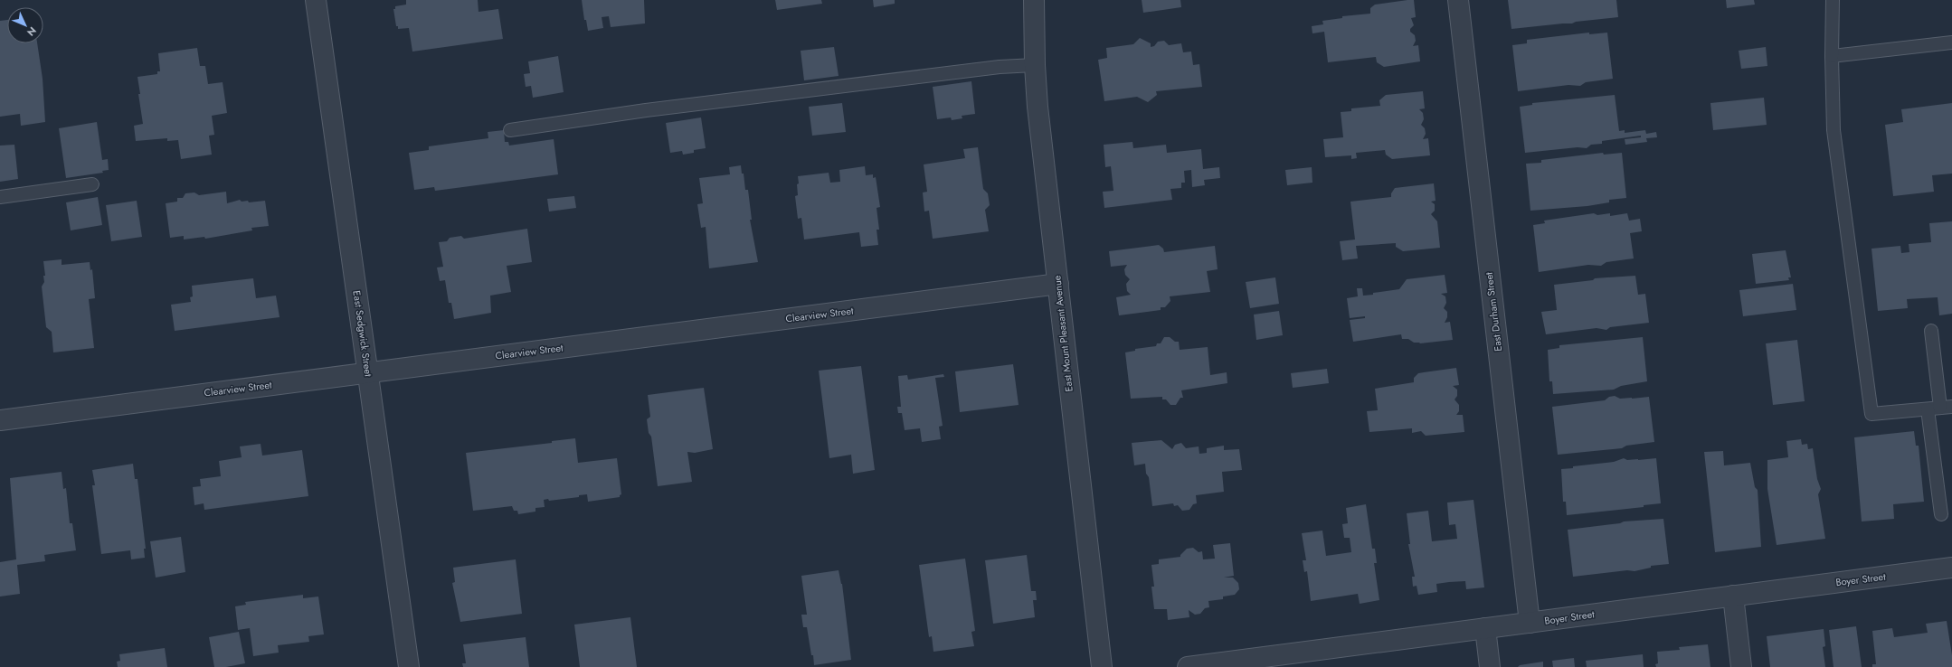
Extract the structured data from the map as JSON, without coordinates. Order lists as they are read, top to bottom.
{
  "streets": {
    "street": [
      "East Durham Street",
      "Clearview Street",
      "East Sedgwick Street",
      "East Mount Pleasant Avenue",
      "Boyer Street"
    ]
  },
  "crossings": [
    ["East Durham Street", "Boyer Street"],
    ["Clearview Street", "East Sedgwick Street"],
    ["Clearview Street", "East Mount Pleasant Avenue"]
  ],
  "north": "bottom right"
}
